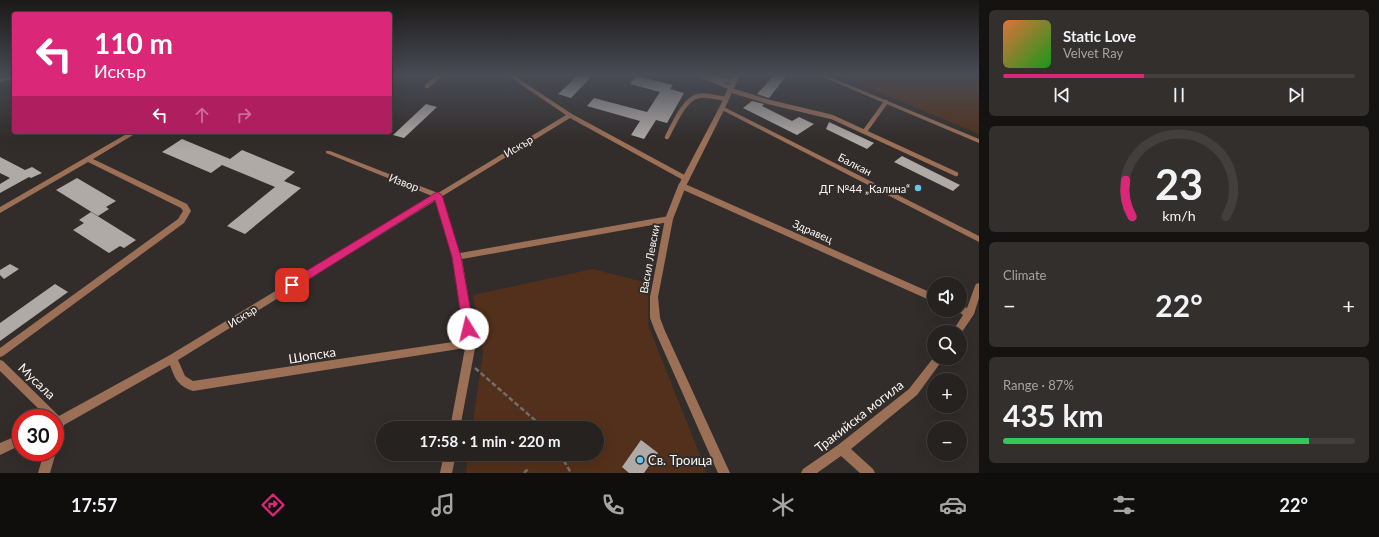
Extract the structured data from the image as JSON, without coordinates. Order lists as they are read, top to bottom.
{
  "streets": {
    "street": [
      "Искър",
      "Балкан",
      "Извор",
      "Здравец",
      "Васил Левски",
      "Шопска",
      "Мусала",
      "Тракийска могила"
    ]
  },
  "crossings": [
    ["Искър", "Извор"],
    ["Искър", "Здравец"],
    ["Искър", "Шопска"],
    ["Балкан", "Васил Левски"],
    ["Здравец", "Васил Левски"]
  ],
  "places": ["ДГ №44 „Калина“", "Св. Троица"],
  "page": {
    "turn": ["110 m", "Искър"],
    "song": ["Static Love", "Velvet Ray"],
    "tile": [
      "Climate",
      ["Range · 87%", "435 km"]
    ],
    "map_buttons": ["+", "−"],
    "heat": ["−", "22°", "+"],
    "limit": "30",
    "trip": "17:58 · 1 min · 220 m",
    "tabs": ["17:57", "22°"],
    "gauge": ["23", "km/h"]
  }
}
